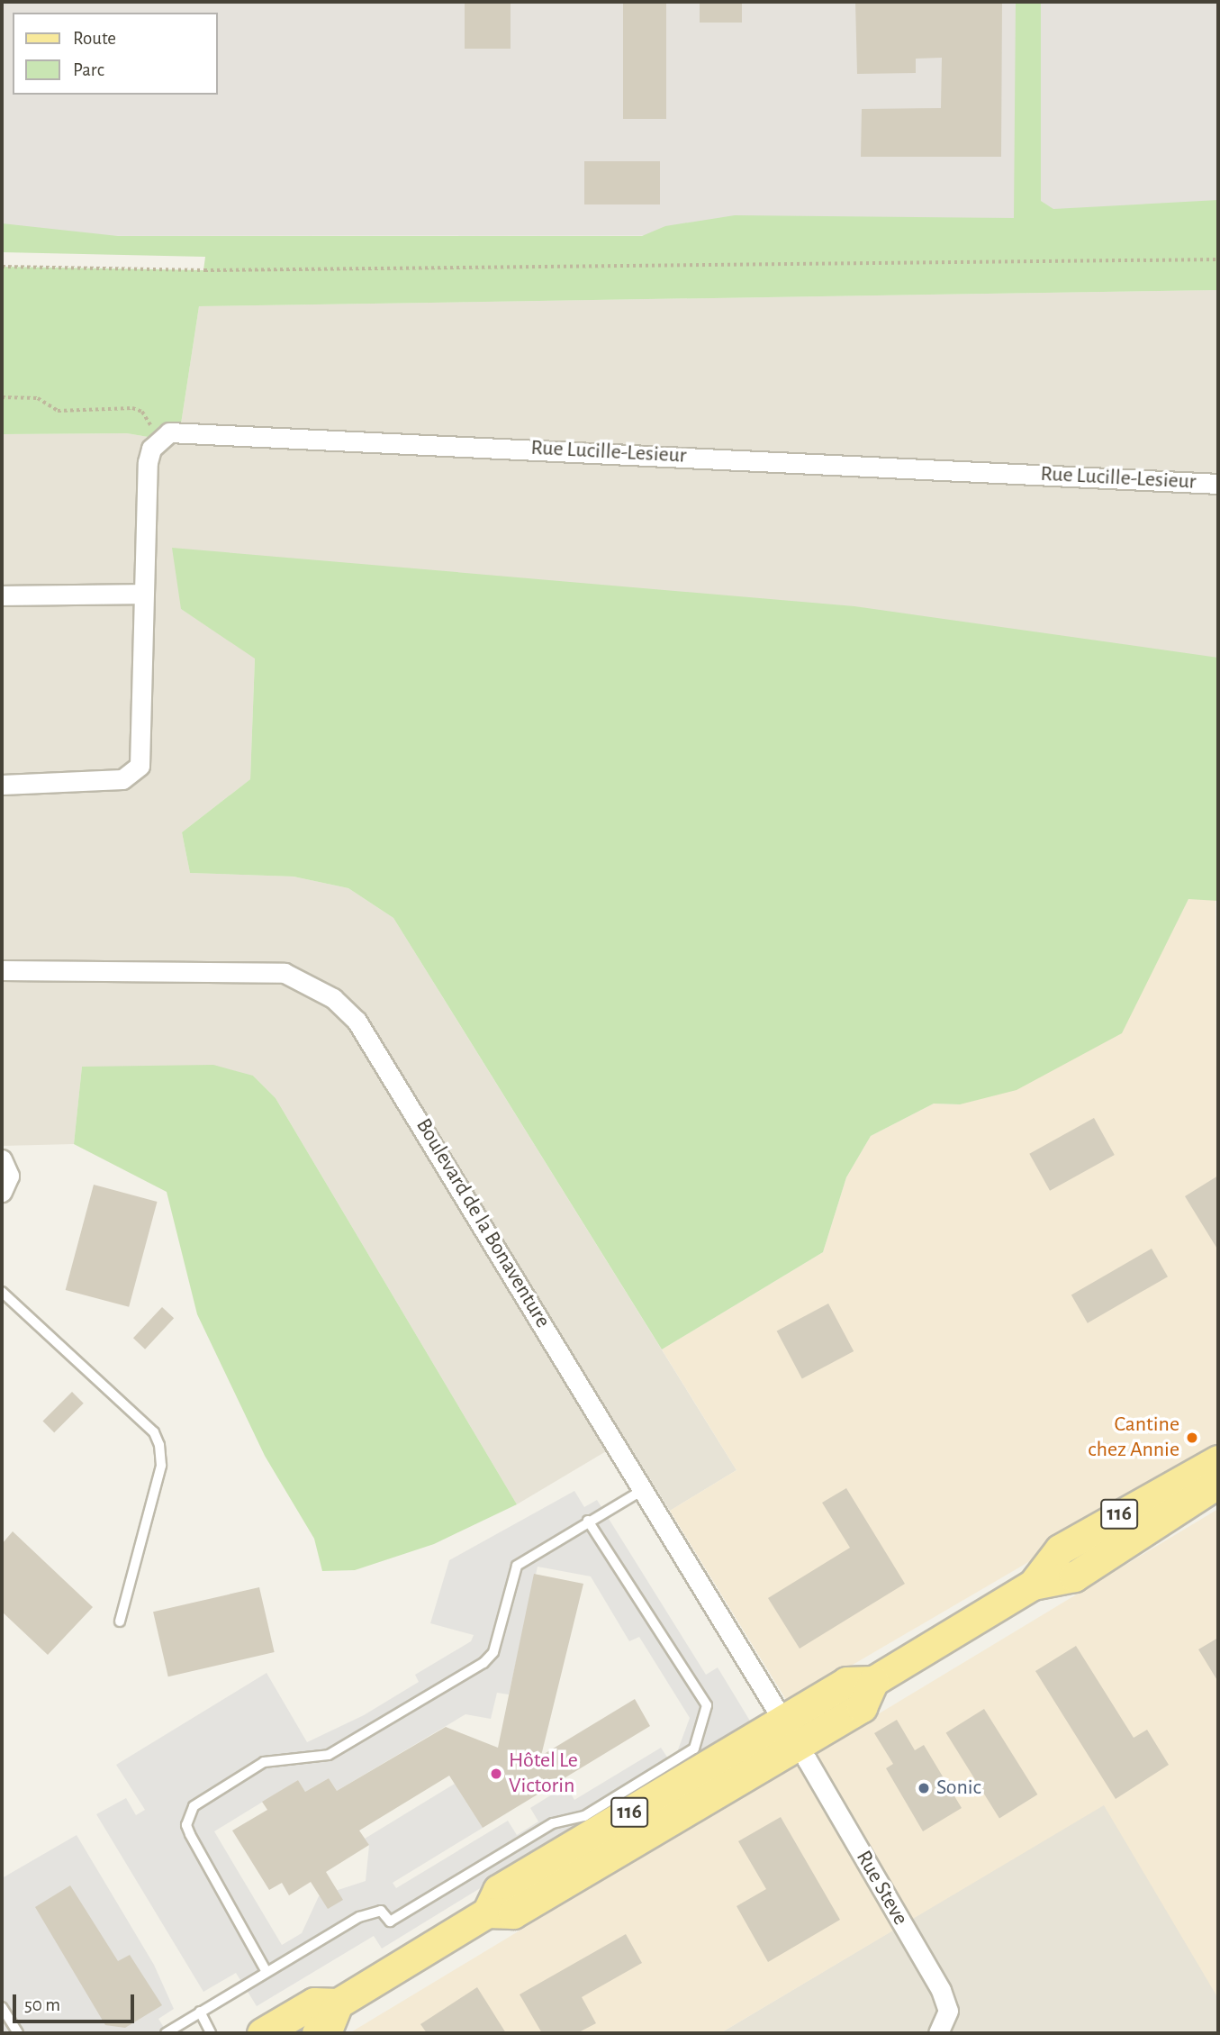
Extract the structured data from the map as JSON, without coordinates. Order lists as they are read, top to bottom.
{
  "streets": {
    "main road": ["116"],
    "street": ["Rue Lucille-Lesieur", "Boulevard de la Bonaventure", "Rue Steve"]
  },
  "crossings": [
    ["Boulevard de la Bonaventure", "116"],
    ["Boulevard de la Bonaventure", "Rue Steve"],
    ["116", "Rue Steve"]
  ],
  "places": ["Cantine chez Annie", "Hôtel Le Victorin", "Sonic"],
  "legend": ["Route", "Parc"],
  "scale_bar": "50 m"
}
